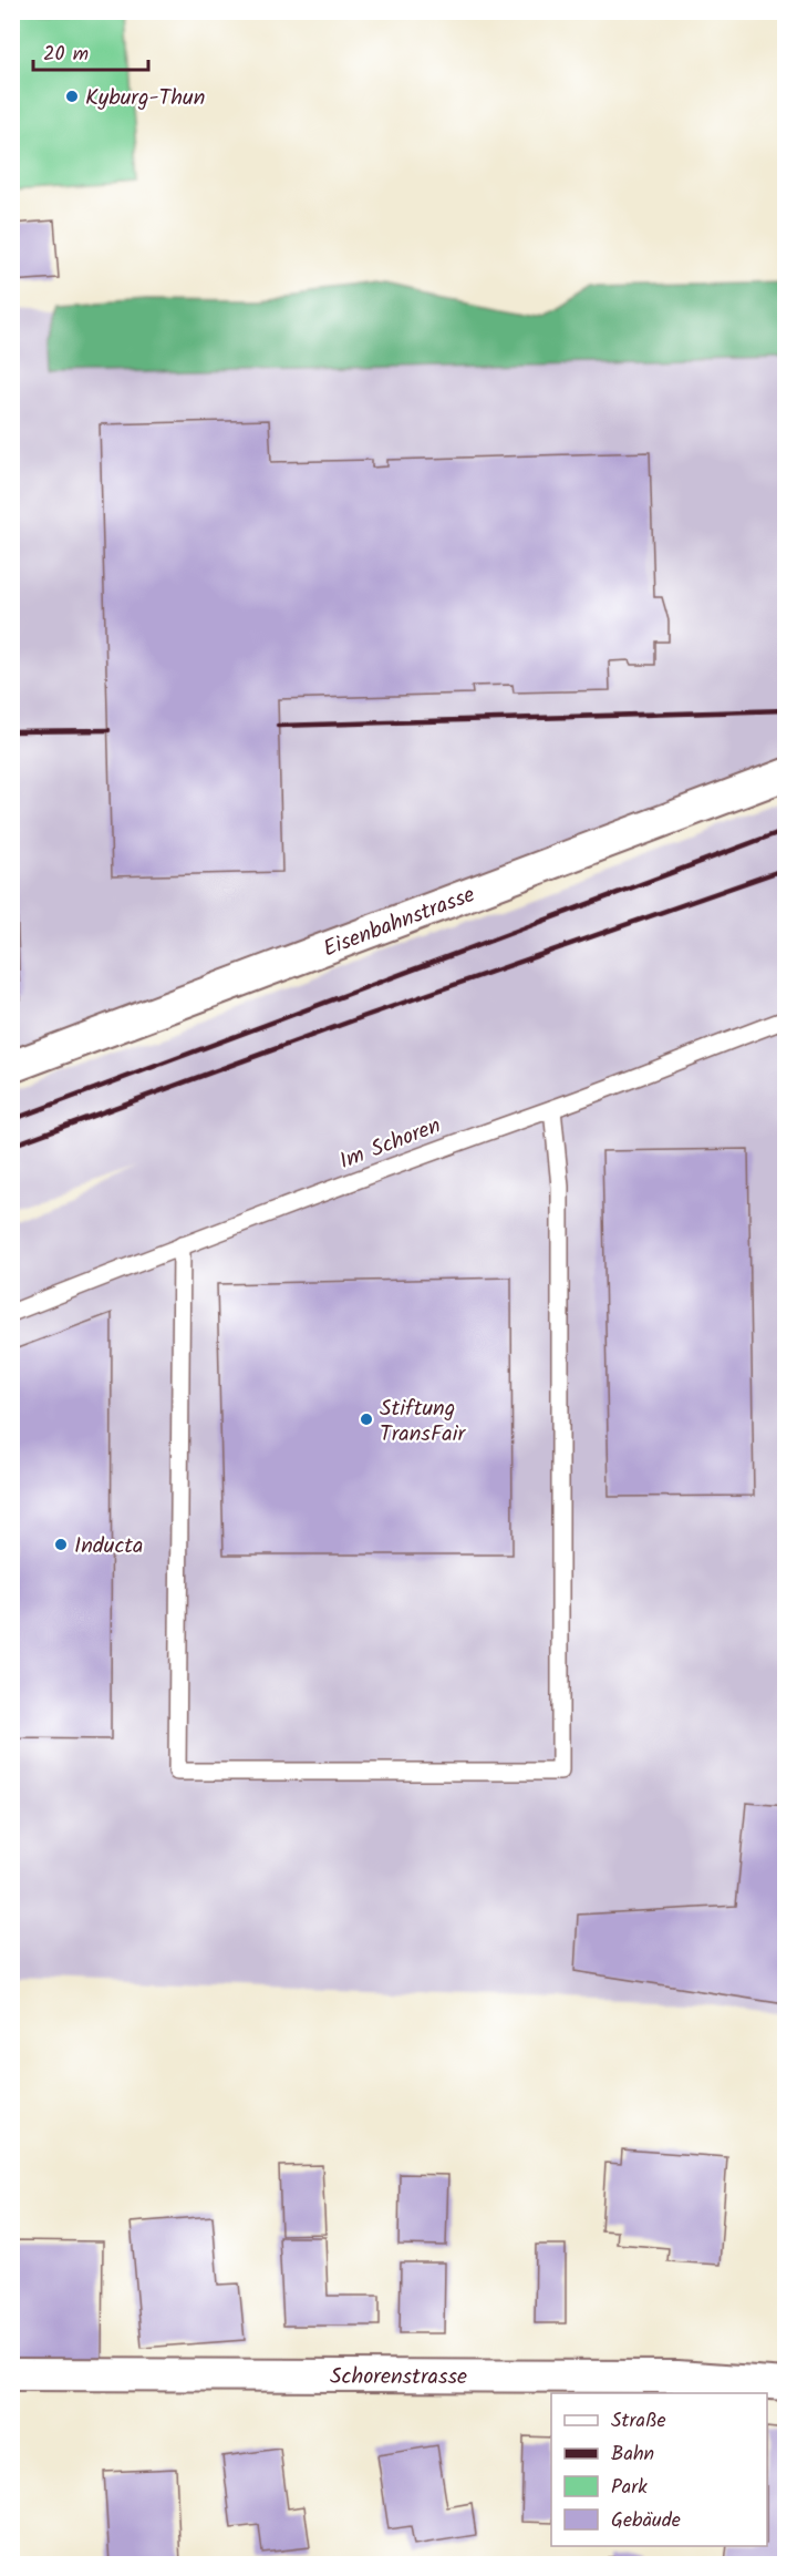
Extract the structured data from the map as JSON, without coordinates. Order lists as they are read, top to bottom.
{
  "streets": {
    "street": ["Eisenbahnstrasse", "Schorenstrasse"],
    "lane": ["Im Schoren"]
  },
  "places": ["Kyburg-Thun", "Stiftung TransFair", "Inducta"],
  "legend": [
    "Straße",
    "Bahn",
    "Park",
    "Gebäude"
  ],
  "scale_bar": "20 m"
}
